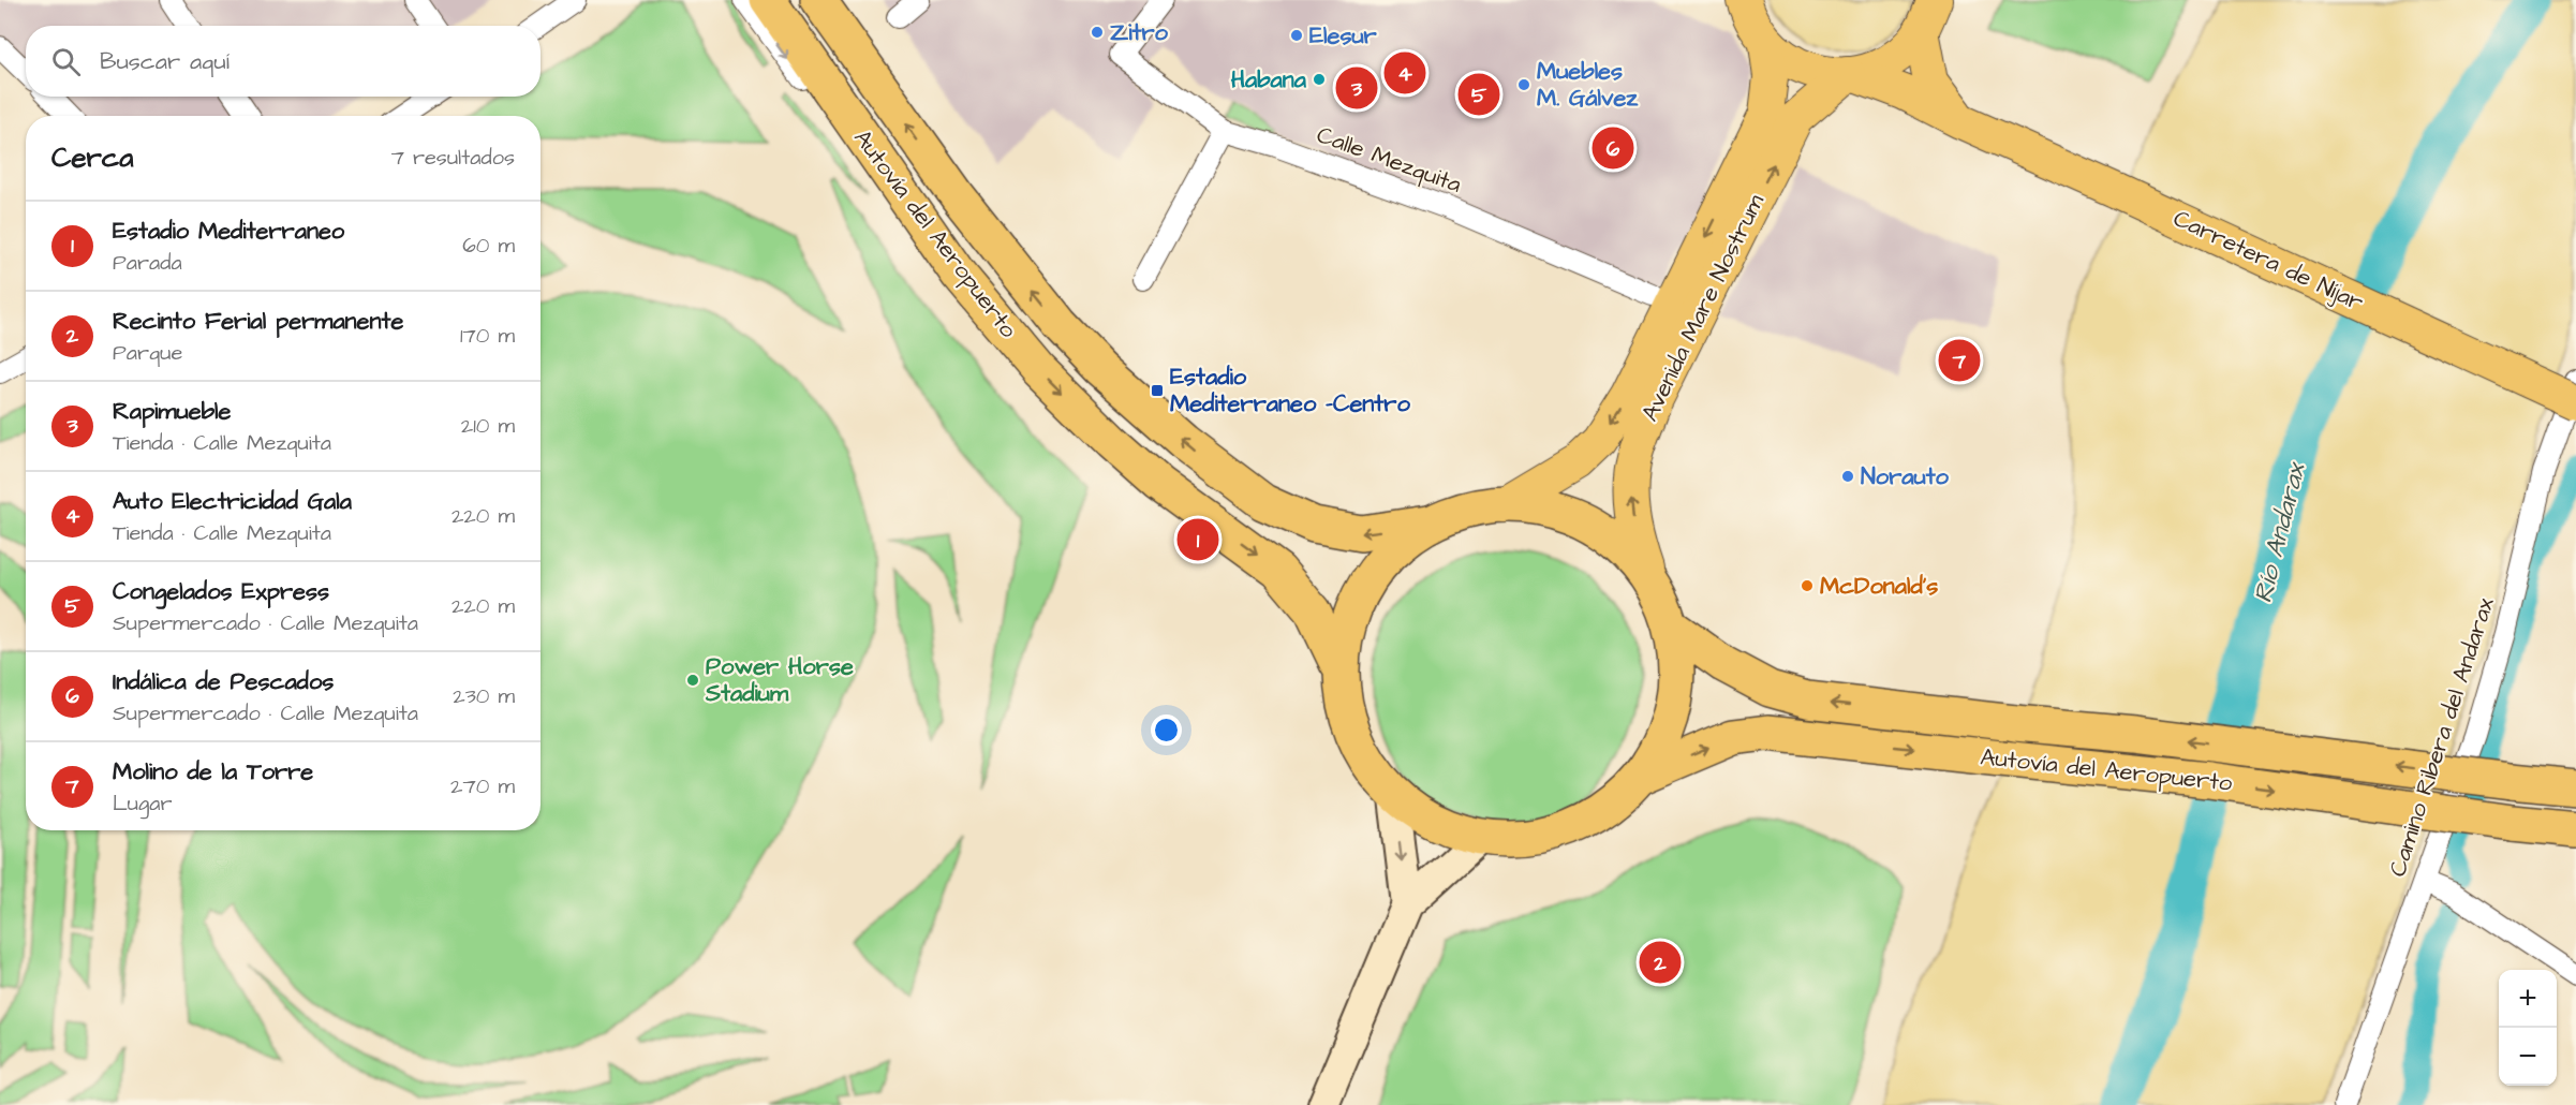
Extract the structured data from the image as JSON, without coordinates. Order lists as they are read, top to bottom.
{
  "streets": {
    "highway": ["Autovía del Aeropuerto"],
    "main road": ["Carretera de Níjar", "Avenida Mare Nostrum"],
    "street": ["Calle Mezquita", "Camino Ribera del Andarax"]
  },
  "crossings": [
    ["Carretera de Níjar", "Avenida Mare Nostrum"]
  ],
  "water": ["Río Andarax"],
  "places": {
    "other": [
      "Zitro",
      "Elesur",
      "Habana",
      "Muebles M. Gálvez",
      "Norauto",
      "McDonald's",
      "Power Horse Stadium"
    ],
    "transit": ["Estadio Mediterraneo -Centro"]
  },
  "page": {
    "search": "Buscar aquí",
    "pins": [
      "4",
      "3",
      "5",
      "6",
      "7",
      "1",
      "2"
    ],
    "heading": ["Cerca", "7 resultados"],
    "list": [
      {
        "mark": "1",
        "name": "Estadio Mediterraneo",
        "note": "Parada",
        "value": "60 m"
      },
      {
        "mark": "2",
        "name": "Recinto Ferial permanente",
        "note": "Parque",
        "value": "170 m"
      },
      {
        "mark": "3",
        "name": "Rapimueble",
        "note": "Tienda · Calle Mezquita",
        "value": "210 m"
      },
      {
        "mark": "4",
        "name": "Auto Electricidad Gala",
        "note": "Tienda · Calle Mezquita",
        "value": "220 m"
      },
      {
        "mark": "5",
        "name": "Congelados Express",
        "note": "Supermercado · Calle Mezquita",
        "value": "220 m"
      },
      {
        "mark": "6",
        "name": "Indálica de Pescados",
        "note": "Supermercado · Calle Mezquita",
        "value": "230 m"
      },
      {
        "mark": "7",
        "name": "Molino de la Torre",
        "note": "Lugar",
        "value": "270 m"
      }
    ],
    "map_buttons": ["+", "−"]
  }
}
